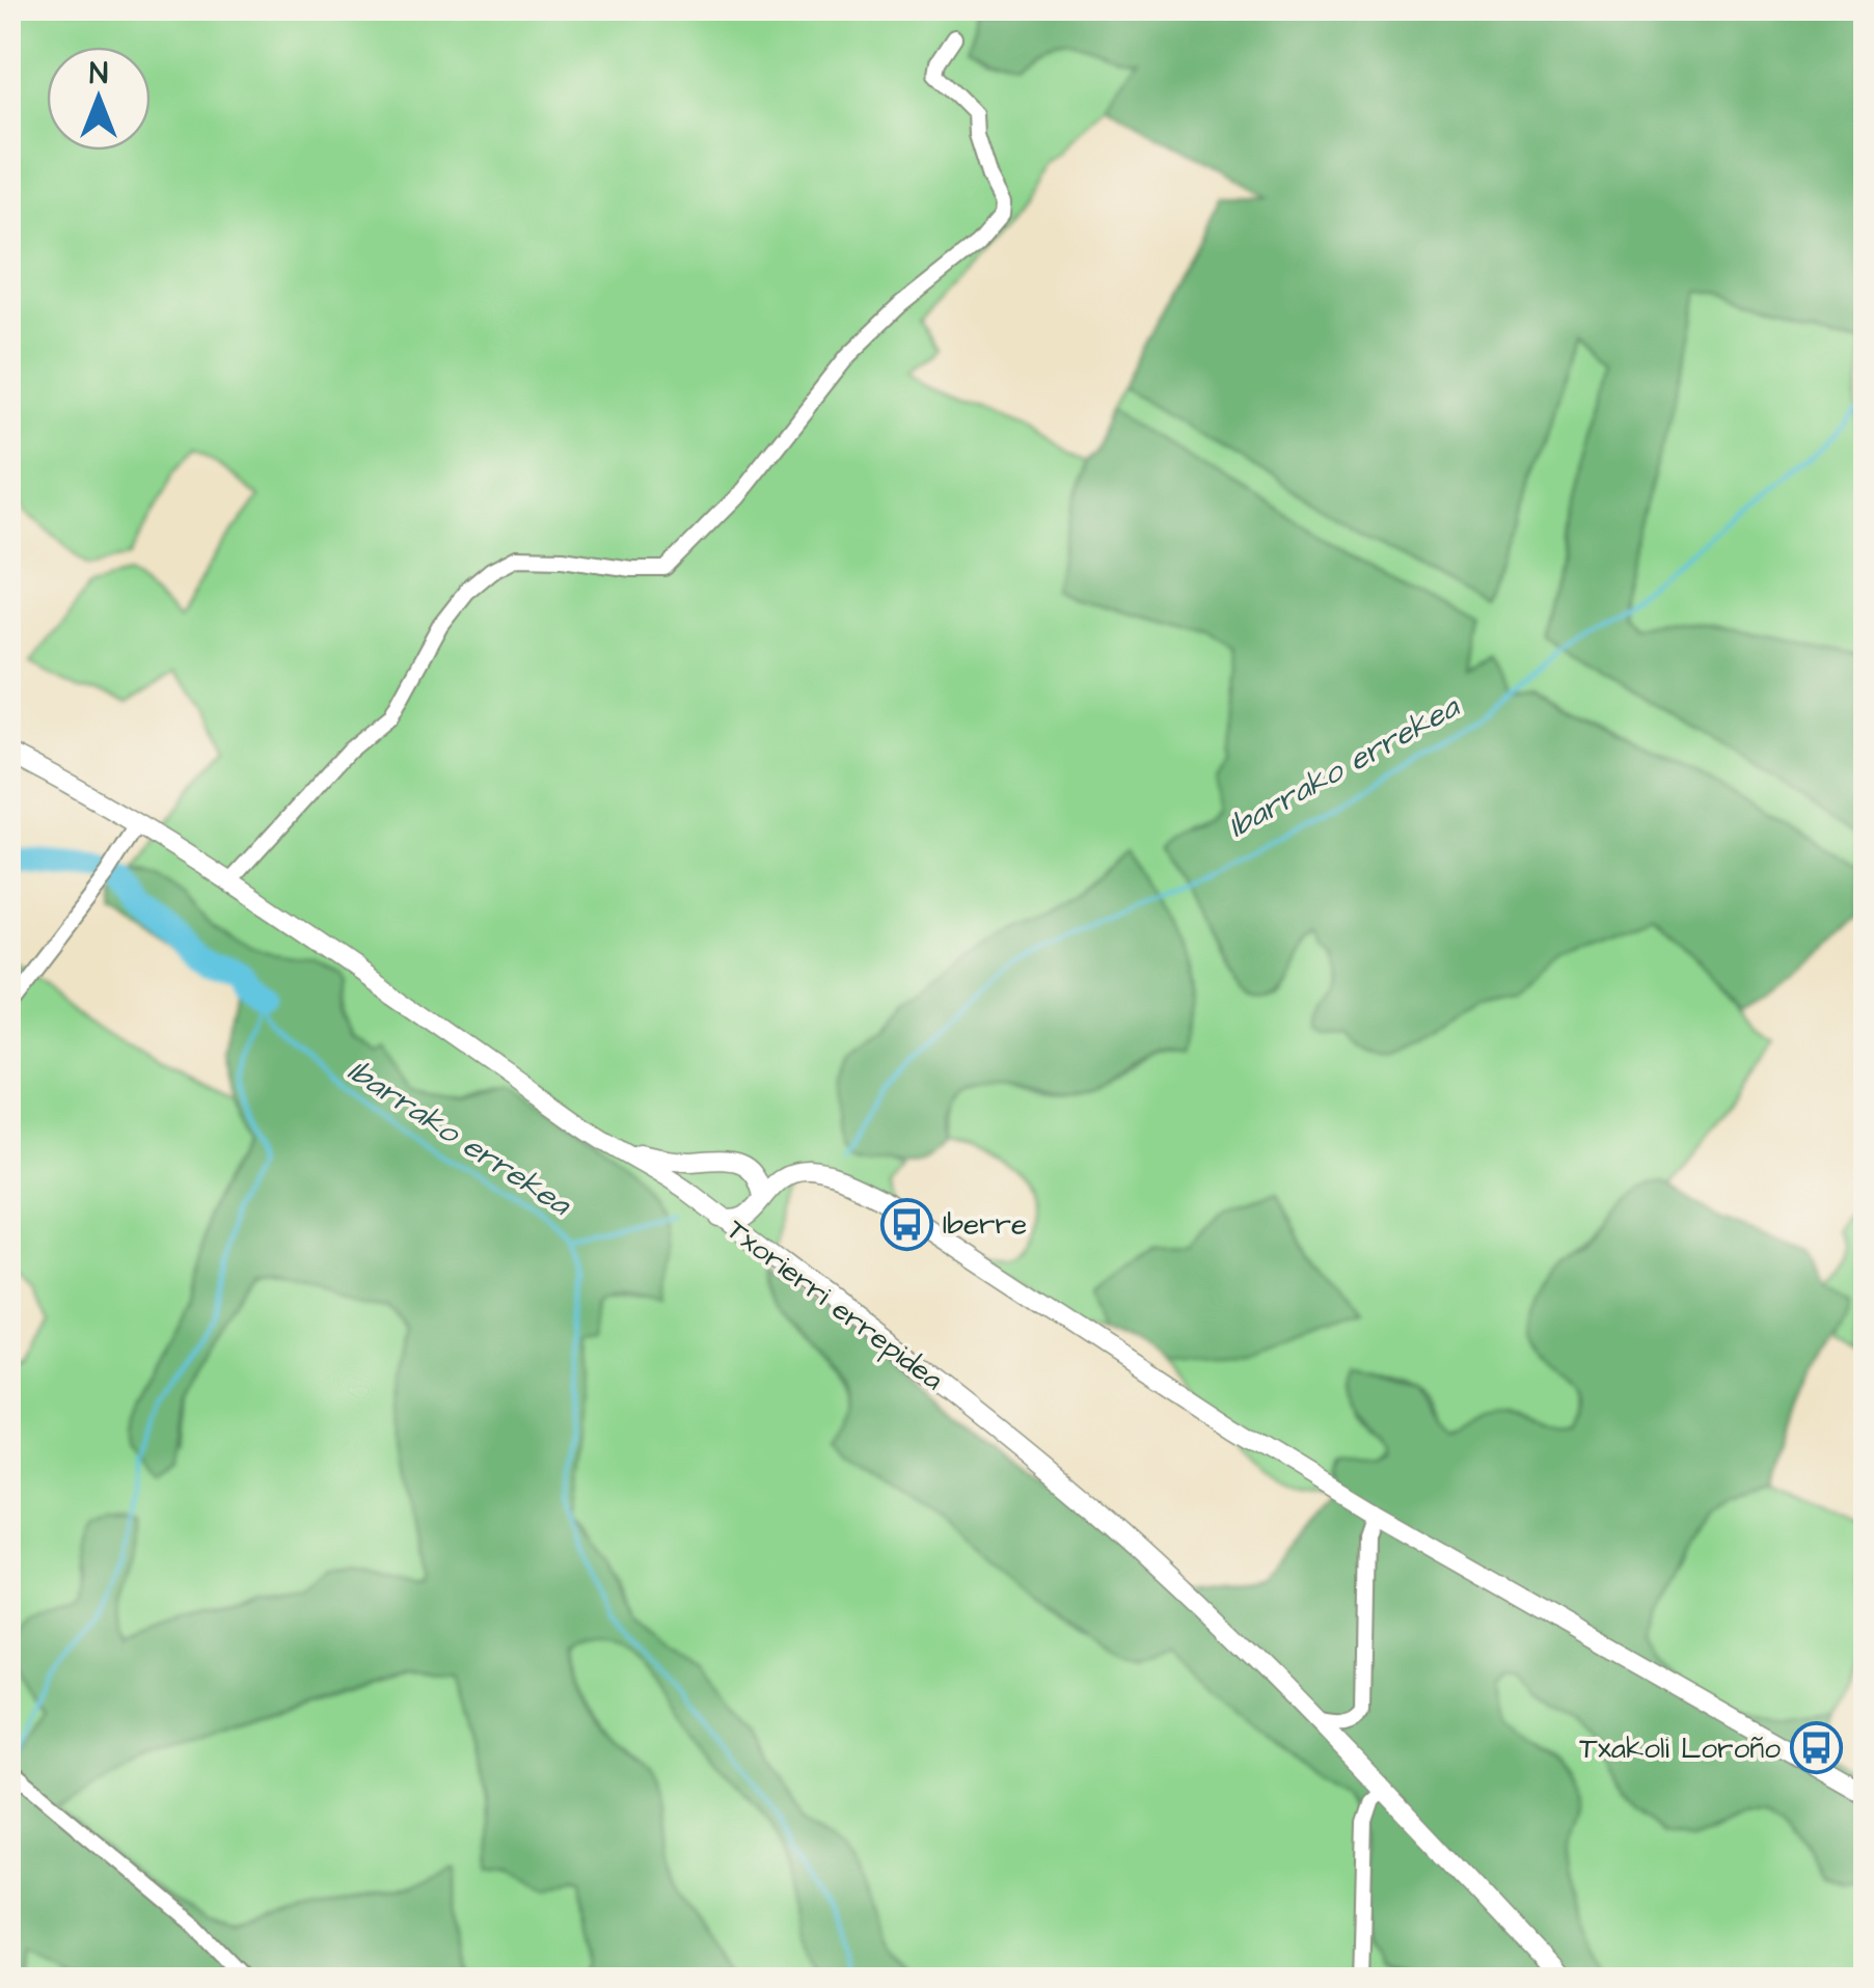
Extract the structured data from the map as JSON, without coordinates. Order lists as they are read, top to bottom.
{
  "streets": {
    "street": ["Txorierri errepidea"]
  },
  "water": ["Ibarrako errekea"],
  "places": {
    "bus stop": ["Iberre", "Txakoli Loroño"]
  },
  "north": "top"
}
